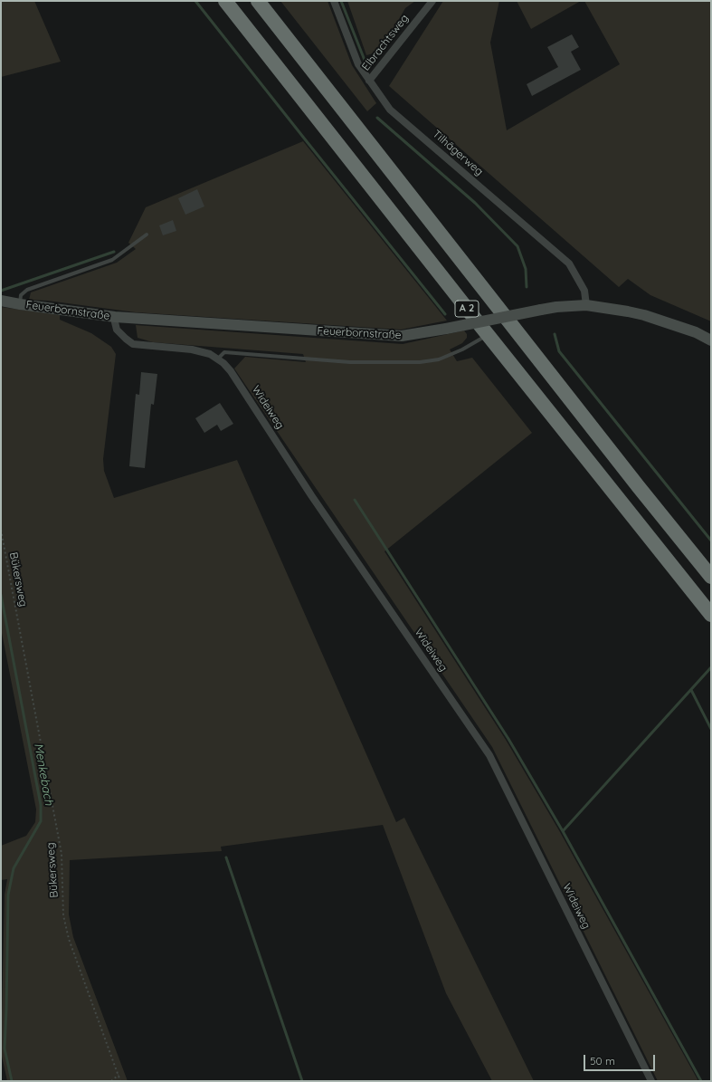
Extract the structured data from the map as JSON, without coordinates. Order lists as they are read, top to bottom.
{
  "streets": {
    "highway": ["A 2"],
    "street": [
      "Elbrachtsweg",
      "Tilhägerweg",
      "Feuerbornstraße",
      "Wideiweg"
    ],
    "path": ["Bükersweg"]
  },
  "crossings": [
    ["Elbrachtsweg", "Tilhägerweg"],
    ["Tilhägerweg", "Feuerbornstraße"],
    ["Feuerbornstraße", "Wideiweg"]
  ],
  "water": ["Menkebach"],
  "scale_bar": "50 m"
}
